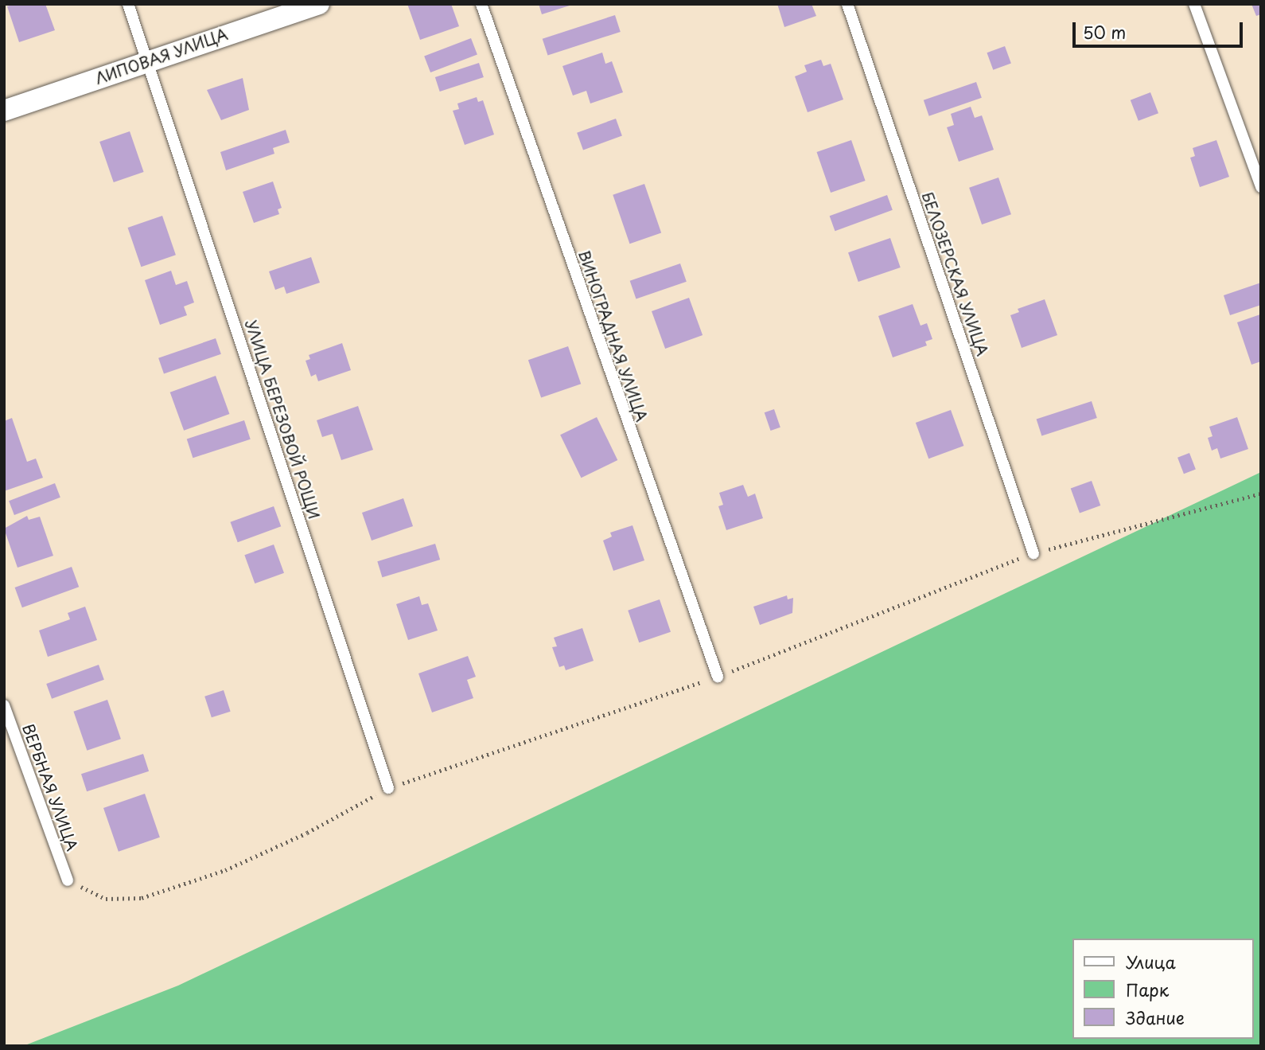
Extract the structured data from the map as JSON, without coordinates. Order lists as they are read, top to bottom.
{
  "streets": {
    "street": ["ЛИПОВАЯ УЛИЦА"],
    "lane": [
      "БЕЛОЗЕРСКАЯ УЛИЦА",
      "ВИНОГРАДНАЯ УЛИЦА",
      "УЛИЦА БЕРЕЗОВОЙ РОЩИ",
      "ВЕРБНАЯ УЛИЦА"
    ]
  },
  "crossings": [
    ["ЛИПОВАЯ УЛИЦА", "УЛИЦА БЕРЕЗОВОЙ РОЩИ"]
  ],
  "legend": ["Улица", "Парк", "Здание"],
  "scale_bar": "50 m"
}
